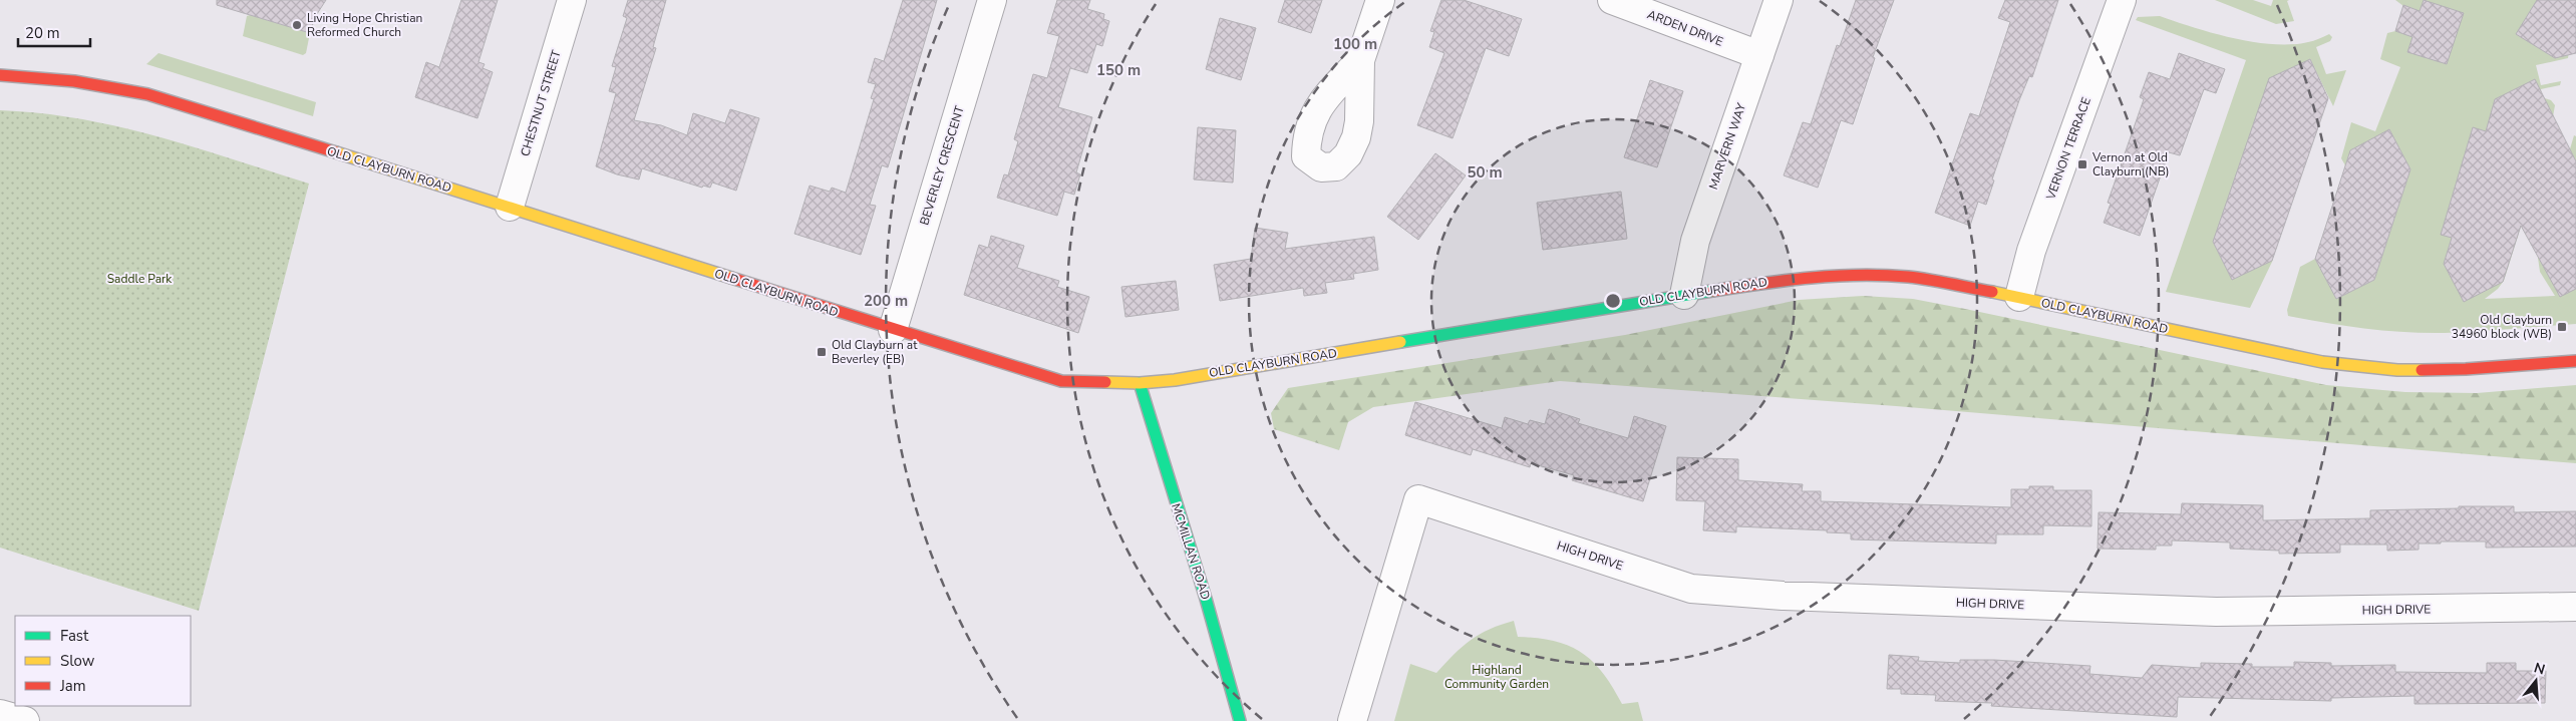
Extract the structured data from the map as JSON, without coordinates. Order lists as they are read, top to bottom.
{
  "streets": {
    "main road": ["OLD CLAYBURN ROAD", "MCMILLAN ROAD"],
    "street": [
      "ARDEN DRIVE",
      "CHESTNUT STREET",
      "MARVERN WAY",
      "VERNON TERRACE",
      "BEVERLEY CRESCENT",
      "HIGH DRIVE"
    ]
  },
  "crossings": [
    ["ARDEN DRIVE", "MARVERN WAY"],
    ["CHESTNUT STREET", "OLD CLAYBURN ROAD"],
    ["MARVERN WAY", "OLD CLAYBURN ROAD"],
    ["VERNON TERRACE", "OLD CLAYBURN ROAD"],
    ["BEVERLEY CRESCENT", "OLD CLAYBURN ROAD"],
    ["OLD CLAYBURN ROAD", "MCMILLAN ROAD"]
  ],
  "parks": ["Saddle Park", "Highland Community Garden"],
  "places": {
    "other": ["Living Hope Christian Reformed Church"],
    "transit": ["Vernon at Old Clayburn (NB)", "Old Clayburn 34960 block (WB)", "Old Clayburn at Beverley (EB)"]
  },
  "legend": ["Fast", "Slow", "Jam"],
  "scale_bar": "20 m",
  "north": "top",
  "rings": [
    "100 m",
    "150 m",
    "50 m",
    "200 m"
  ]
}
